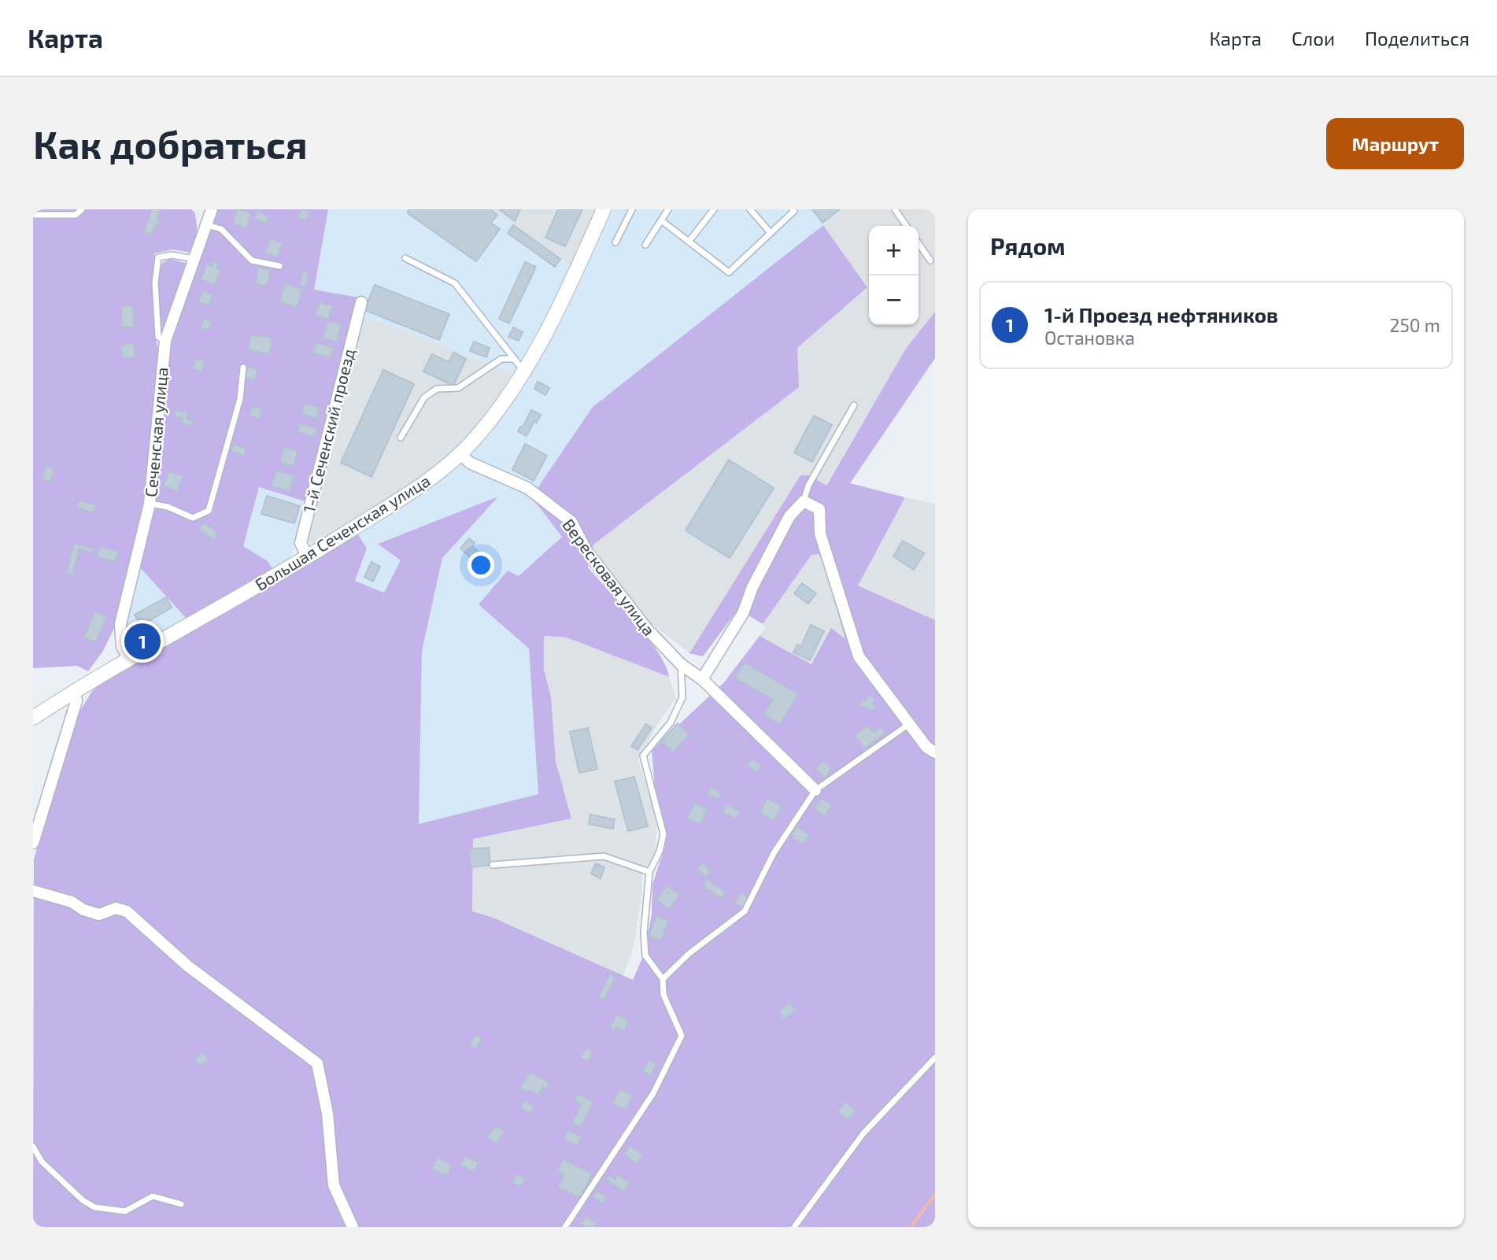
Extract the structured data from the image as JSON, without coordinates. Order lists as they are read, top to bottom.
{
  "streets": {
    "street": [
      "1-й Сеченский проезд",
      "Сеченская улица",
      "Большая Сеченская улица",
      "Вересковая улица"
    ]
  },
  "crossings": [
    ["1-й Сеченский проезд", "Большая Сеченская улица"],
    ["Сеченская улица", "Большая Сеченская улица"],
    ["Большая Сеченская улица", "Вересковая улица"]
  ],
  "page": {
    "header": "Карта",
    "nav": ["Карта", "Слои", "Поделиться"],
    "buttons": "Маршрут",
    "title": "Как добраться",
    "heading": "Рядом",
    "map_buttons": ["+", "−"],
    "list": [
      {
        "mark": "1",
        "name": "1-й Проезд нефтяников",
        "note": "Остановка",
        "value": "250 m"
      }
    ],
    "pins": "1"
  }
}
